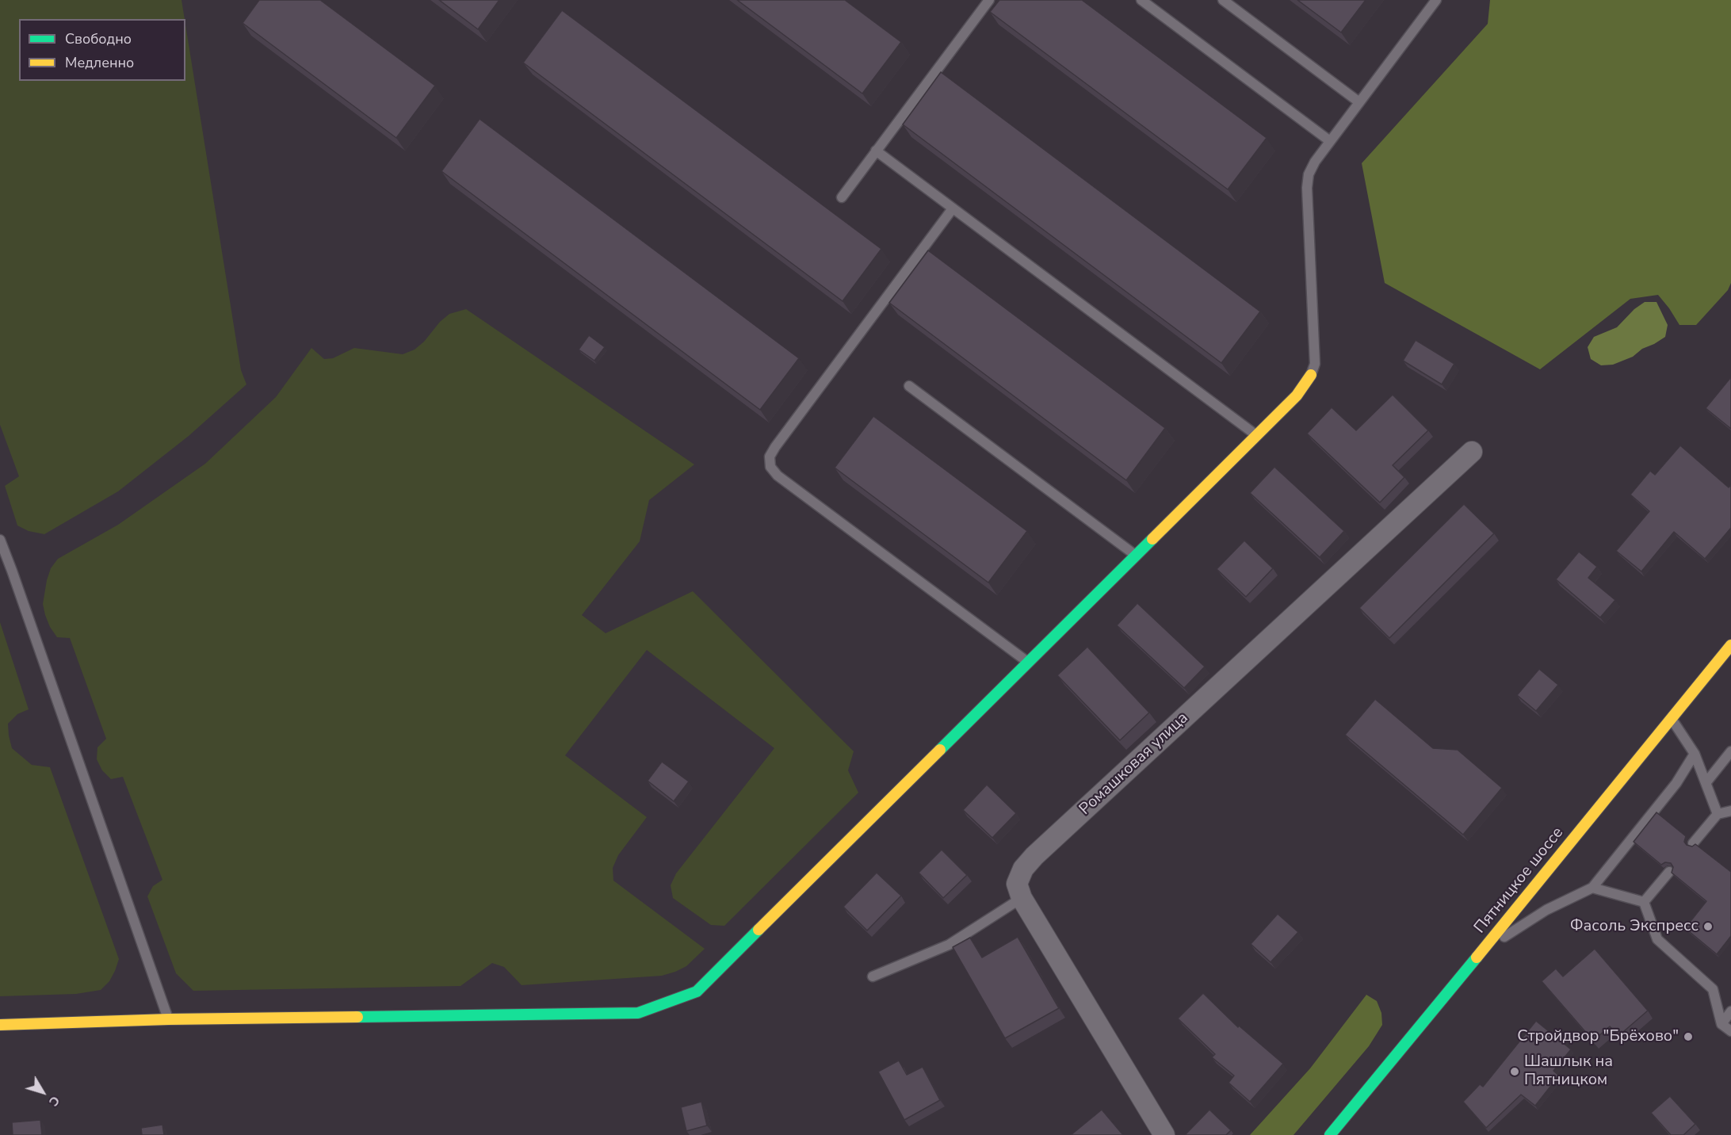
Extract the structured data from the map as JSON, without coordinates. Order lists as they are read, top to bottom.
{
  "streets": {
    "street": ["Ромашковая улица", "Пятницкое шоссе"]
  },
  "places": ["Фасоль Экспресс", "Стройдвор \"Брёхово\"", "Шашлык на Пятницком"],
  "legend": ["Свободно", "Медленно"],
  "north": "bottom right"
}
